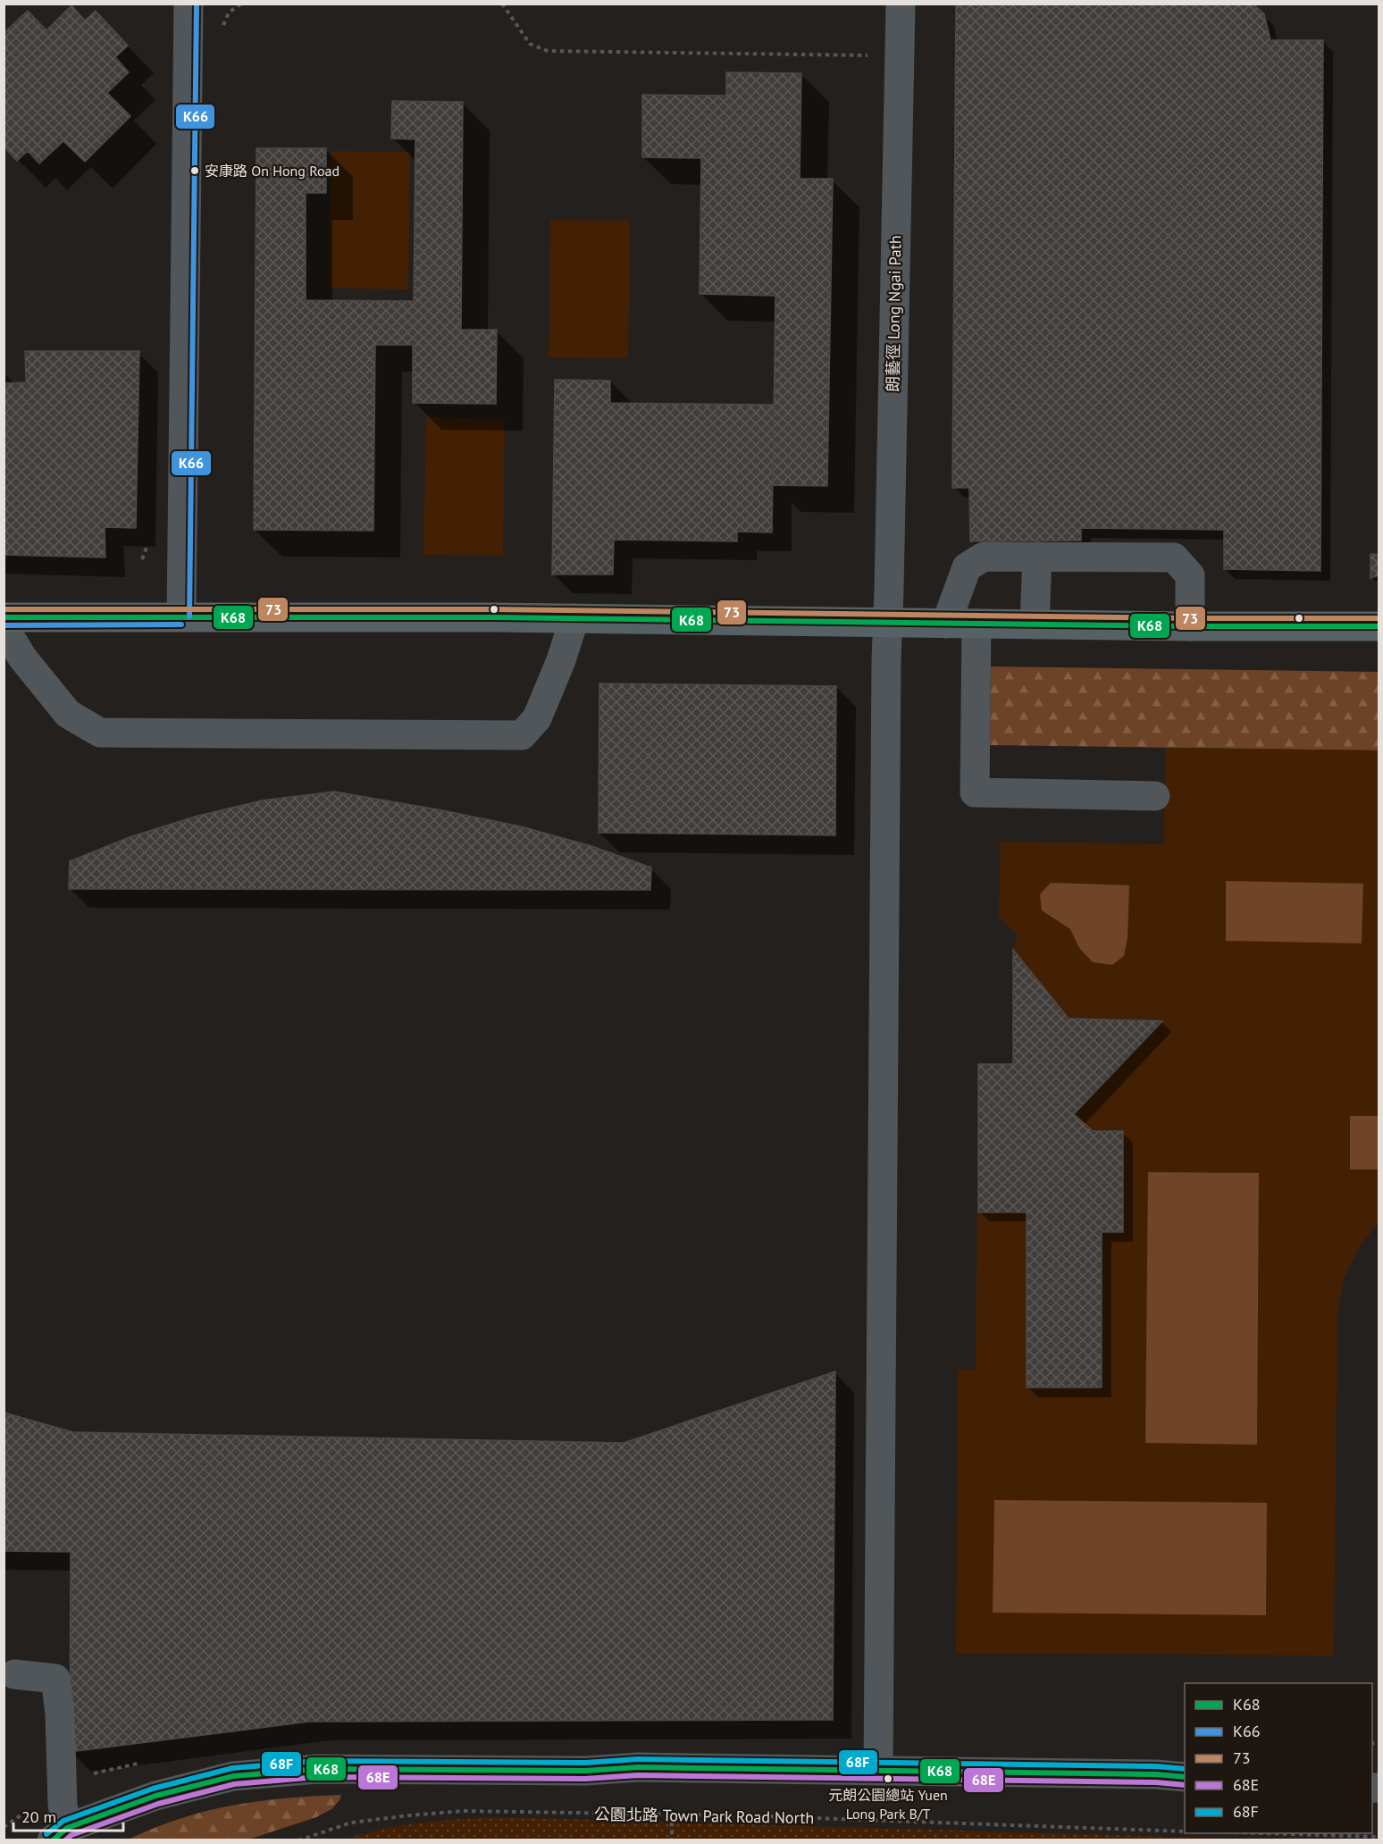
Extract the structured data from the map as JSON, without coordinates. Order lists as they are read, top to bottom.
{
  "streets": {
    "street": ["朗藝徑 Long Ngai Path"],
    "path": ["公園北路 Town Park Road North"]
  },
  "places": ["安康路 On Hong Road", "元朗公園總站 Yuen Long Park B/T"],
  "lines": [
    "transit line K66",
    "transit line 73",
    "transit line K68",
    "transit line 68F",
    "transit line 68E"
  ],
  "legend": [
    "K68",
    "K66",
    "73",
    "68E",
    "68F"
  ],
  "scale_bar": "20 m"
}
